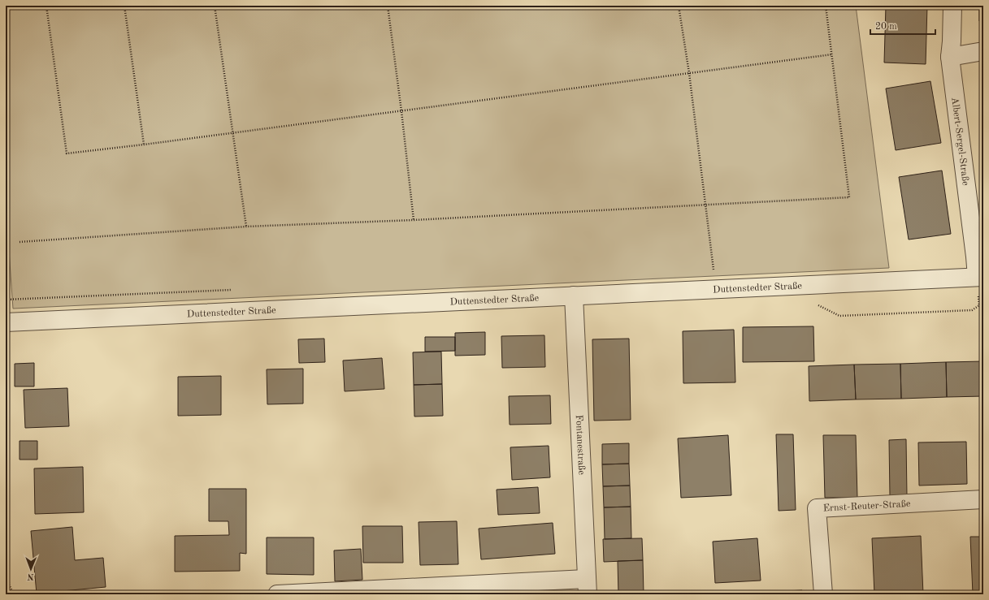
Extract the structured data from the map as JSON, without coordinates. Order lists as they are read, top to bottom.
{
  "streets": {
    "street": [
      "Albert-Sergel-Straße",
      "Duttenstedter Straße",
      "Fontanestraße",
      "Ernst-Reuter-Straße"
    ]
  },
  "crossings": [
    ["Albert-Sergel-Straße", "Duttenstedter Straße"],
    ["Duttenstedter Straße", "Fontanestraße"]
  ],
  "scale_bar": "20 m",
  "north": "bottom"
}
